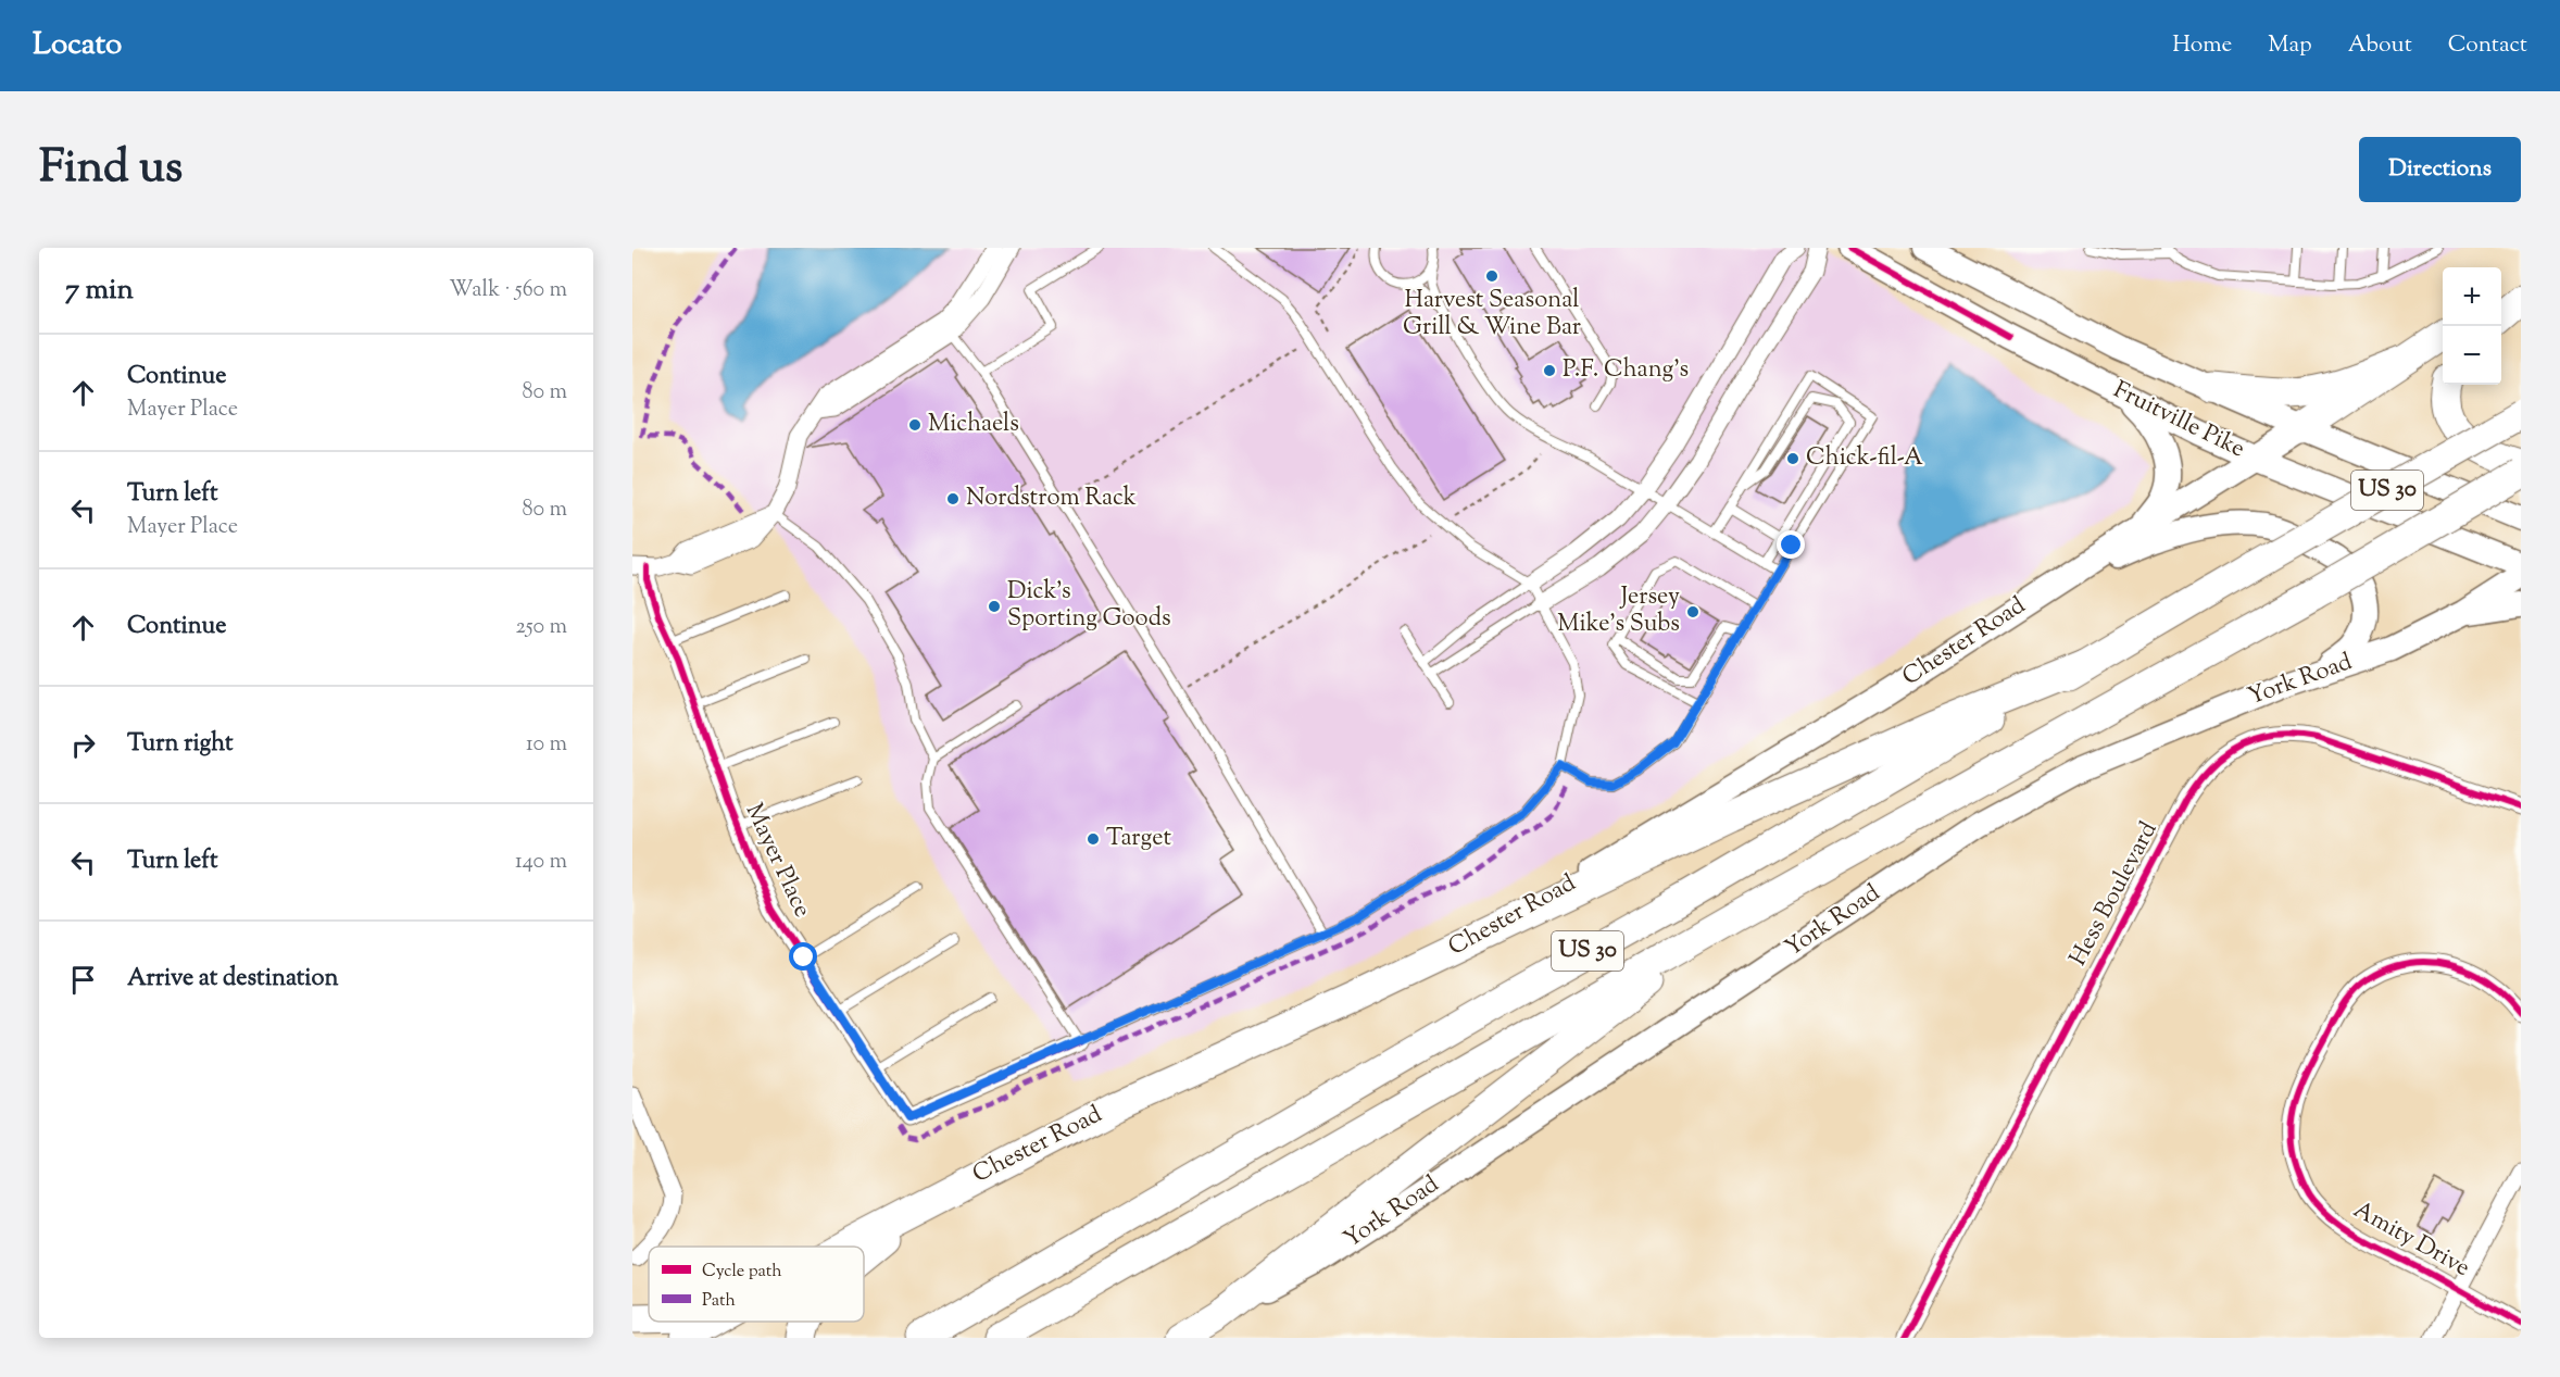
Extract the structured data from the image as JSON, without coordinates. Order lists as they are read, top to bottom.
{
  "streets": {
    "highway": ["US 30", "Chester Road", "York Road"],
    "main road": ["Fruitville Pike"],
    "street": ["Mayer Place", "Hess Boulevard", "Amity Drive"]
  },
  "crossings": [
    ["Fruitville Pike", "Chester Road"]
  ],
  "places": [
    "Harvest Seasonal Grill & Wine Bar",
    "P.F. Chang's",
    "Michaels",
    "Chick-fil-A",
    "Nordstrom Rack",
    "Dick's Sporting Goods",
    "Jersey Mike's Subs",
    "Target"
  ],
  "legend": ["Cycle path", "Path"],
  "page": {
    "header": "Locato",
    "nav": [
      "Home",
      "Map",
      "About",
      "Contact"
    ],
    "title": "Find us",
    "buttons": "Directions",
    "heading": ["7 min", "Walk · 560 m"],
    "map_buttons": ["+", "−"],
    "list": [
      ["Continue", "Mayer Place", "80 m"],
      ["Turn left", "Mayer Place", "80 m"],
      ["Continue", "250 m"],
      ["Turn right", "10 m"],
      ["Turn left", "140 m"],
      "Arrive at destination"
    ]
  }
}
